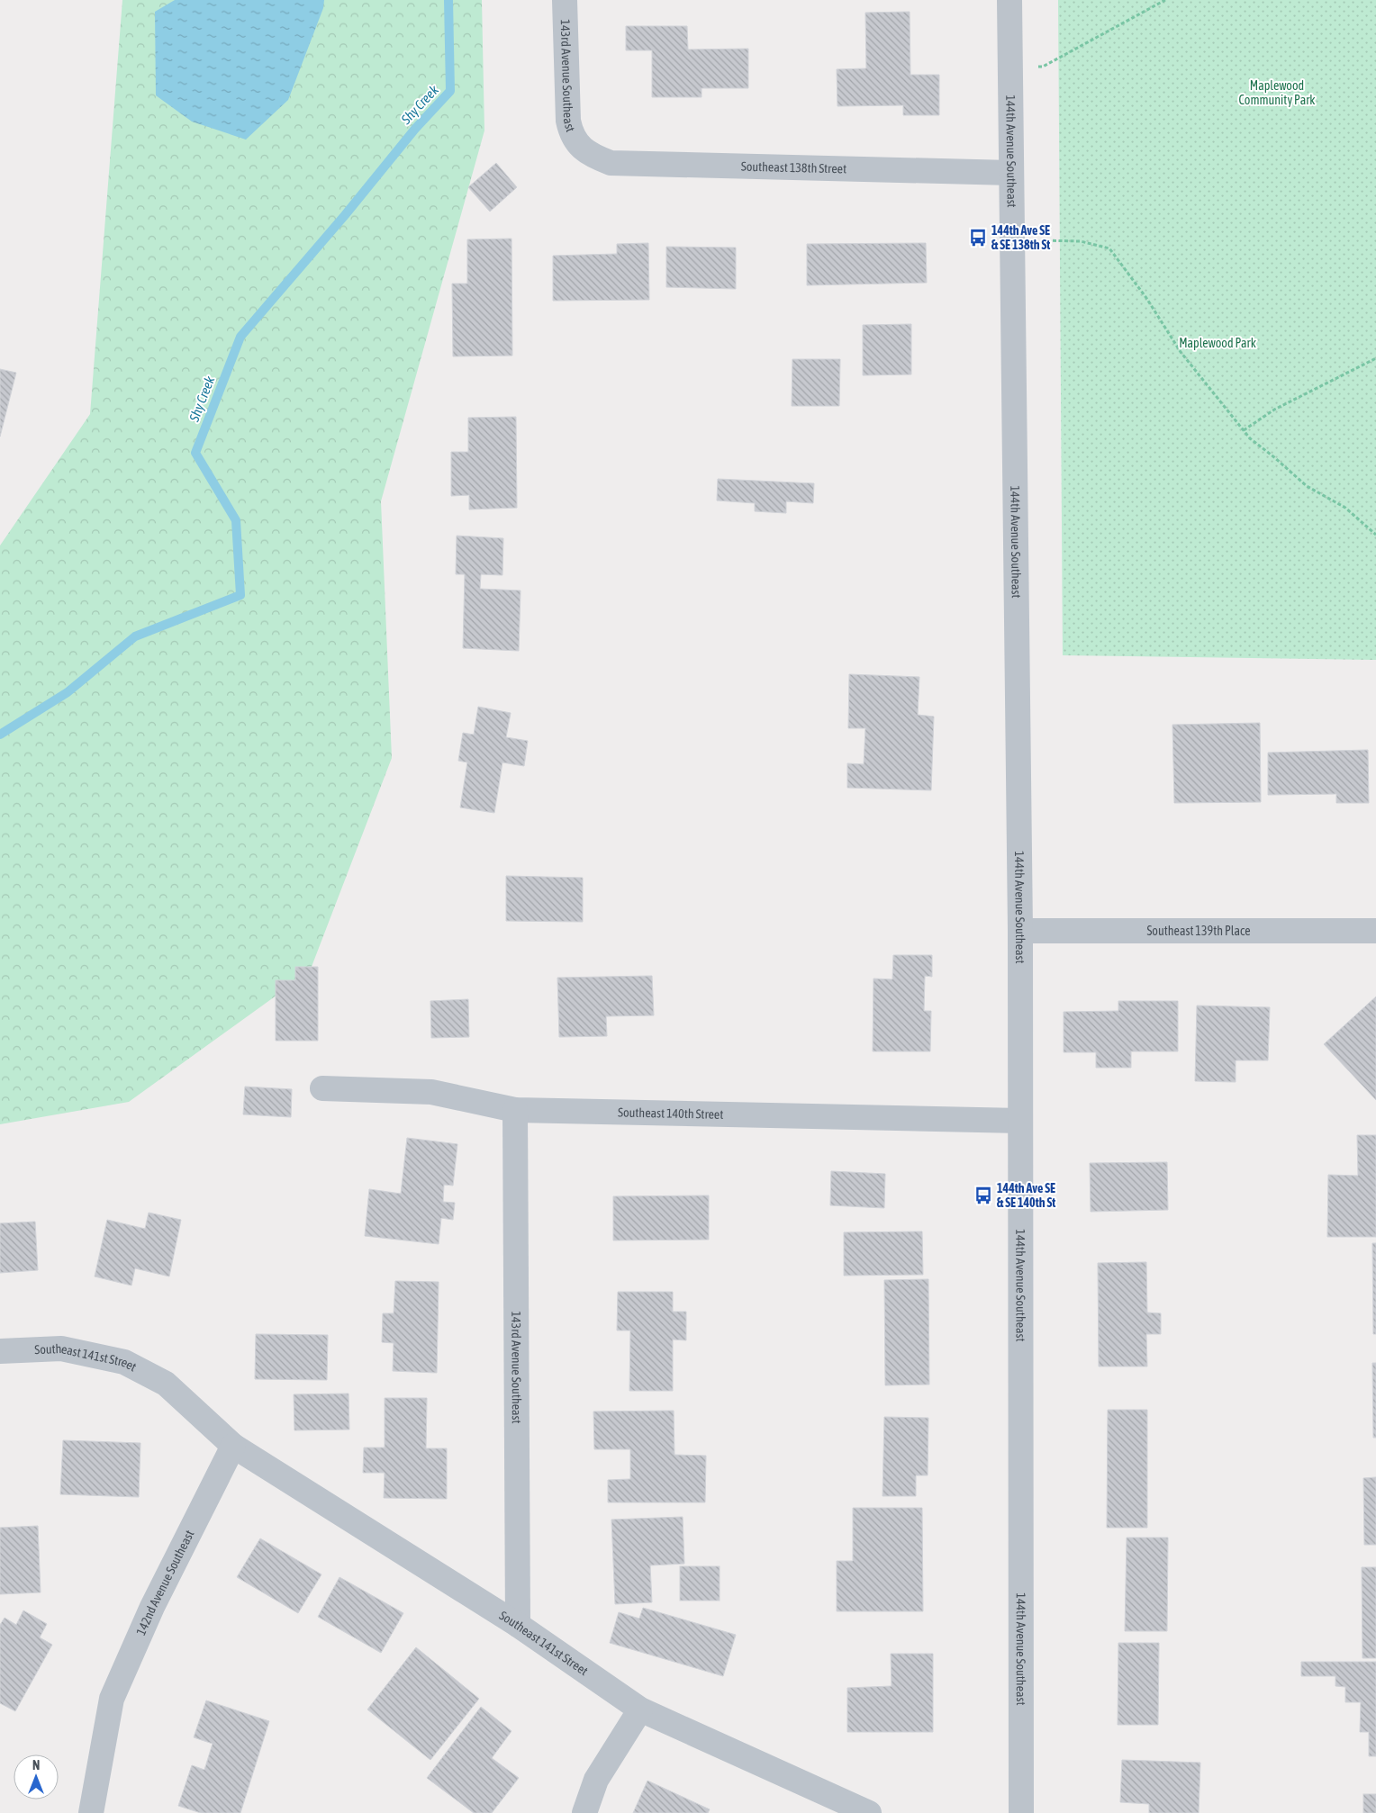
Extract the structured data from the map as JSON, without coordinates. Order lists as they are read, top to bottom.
{
  "streets": {
    "street": [
      "143rd Avenue Southeast",
      "144th Avenue Southeast",
      "Southeast 138th Street",
      "Southeast 139th Place",
      "Southeast 140th Street",
      "Southeast 141st Street",
      "142nd Avenue Southeast"
    ]
  },
  "crossings": [
    ["143rd Avenue Southeast", "Southeast 138th Street"],
    ["143rd Avenue Southeast", "Southeast 140th Street"],
    ["143rd Avenue Southeast", "Southeast 141st Street"],
    ["144th Avenue Southeast", "Southeast 138th Street"],
    ["144th Avenue Southeast", "Southeast 139th Place"],
    ["144th Avenue Southeast", "Southeast 140th Street"],
    ["Southeast 141st Street", "142nd Avenue Southeast"]
  ],
  "water": ["Shy Creek"],
  "parks": ["Maplewood Community Park", "Maplewood Park"],
  "places": {
    "bus stop": ["144th Ave SE & SE 138th St", "144th Ave SE & SE 140th St"]
  },
  "north": "top"
}
